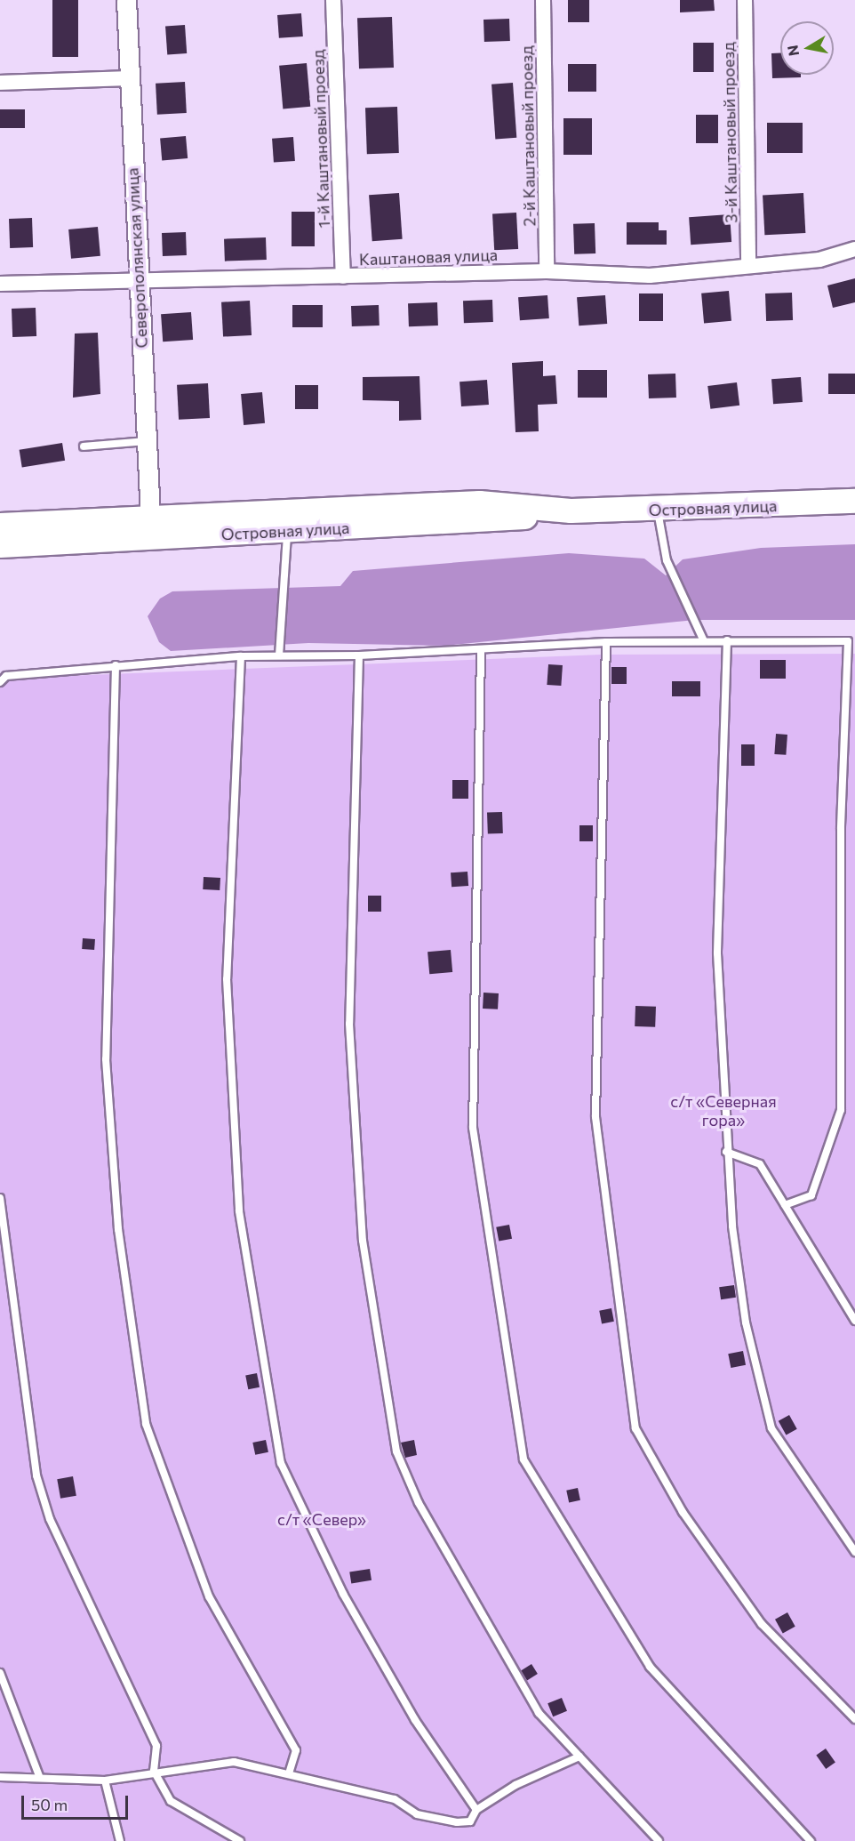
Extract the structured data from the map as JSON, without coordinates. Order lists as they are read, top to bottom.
{
  "streets": {
    "main road": ["Островная улица"],
    "street": [
      "3-й Каштановый проезд",
      "2-й Каштановый проезд",
      "1-й Каштановый проезд",
      "Каштановая улица",
      "Северополянская улица"
    ]
  },
  "crossings": [
    ["3-й Каштановый проезд", "Каштановая улица"],
    ["2-й Каштановый проезд", "Каштановая улица"],
    ["1-й Каштановый проезд", "Каштановая улица"],
    ["Каштановая улица", "Северополянская улица"],
    ["Северополянская улица", "Островная улица"]
  ],
  "parks": ["с/т «Северная гора»", "с/т «Север»"],
  "scale_bar": "50 m",
  "north": "left"
}
